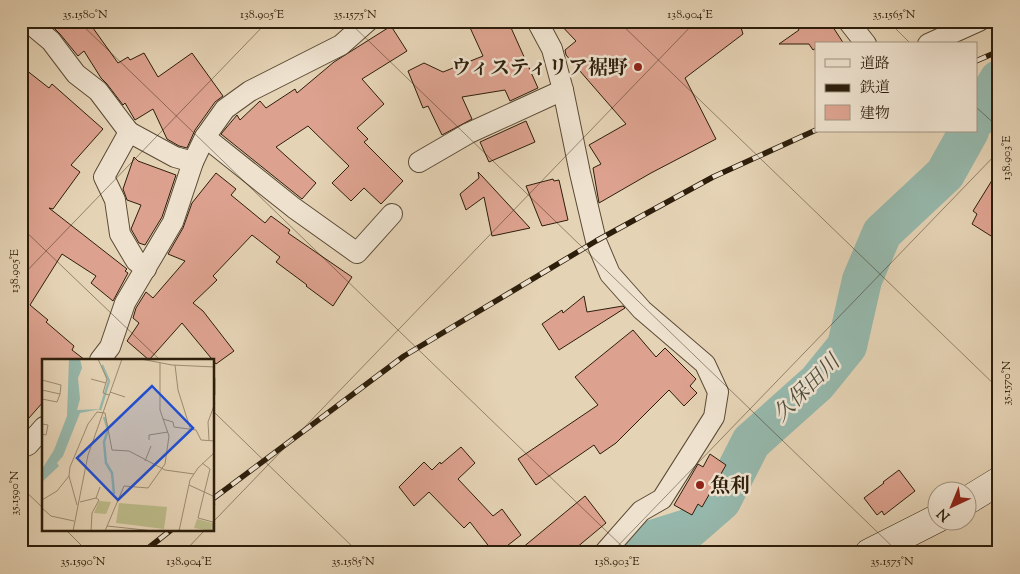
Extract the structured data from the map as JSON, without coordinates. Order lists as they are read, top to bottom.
{
  "water": ["久保田川"],
  "places": ["ウィスティリア裾野", "魚利"],
  "legend": ["道路", "鉄道", "建物"],
  "north": "bottom left",
  "coordinates": [
    "35.1580°N",
    "138.905°E",
    "35.1575°N",
    "138.904°E",
    "35.1565°N",
    "138.903°E",
    "35.1570°N",
    "35.1590°N",
    "35.1585°N"
  ]
}
